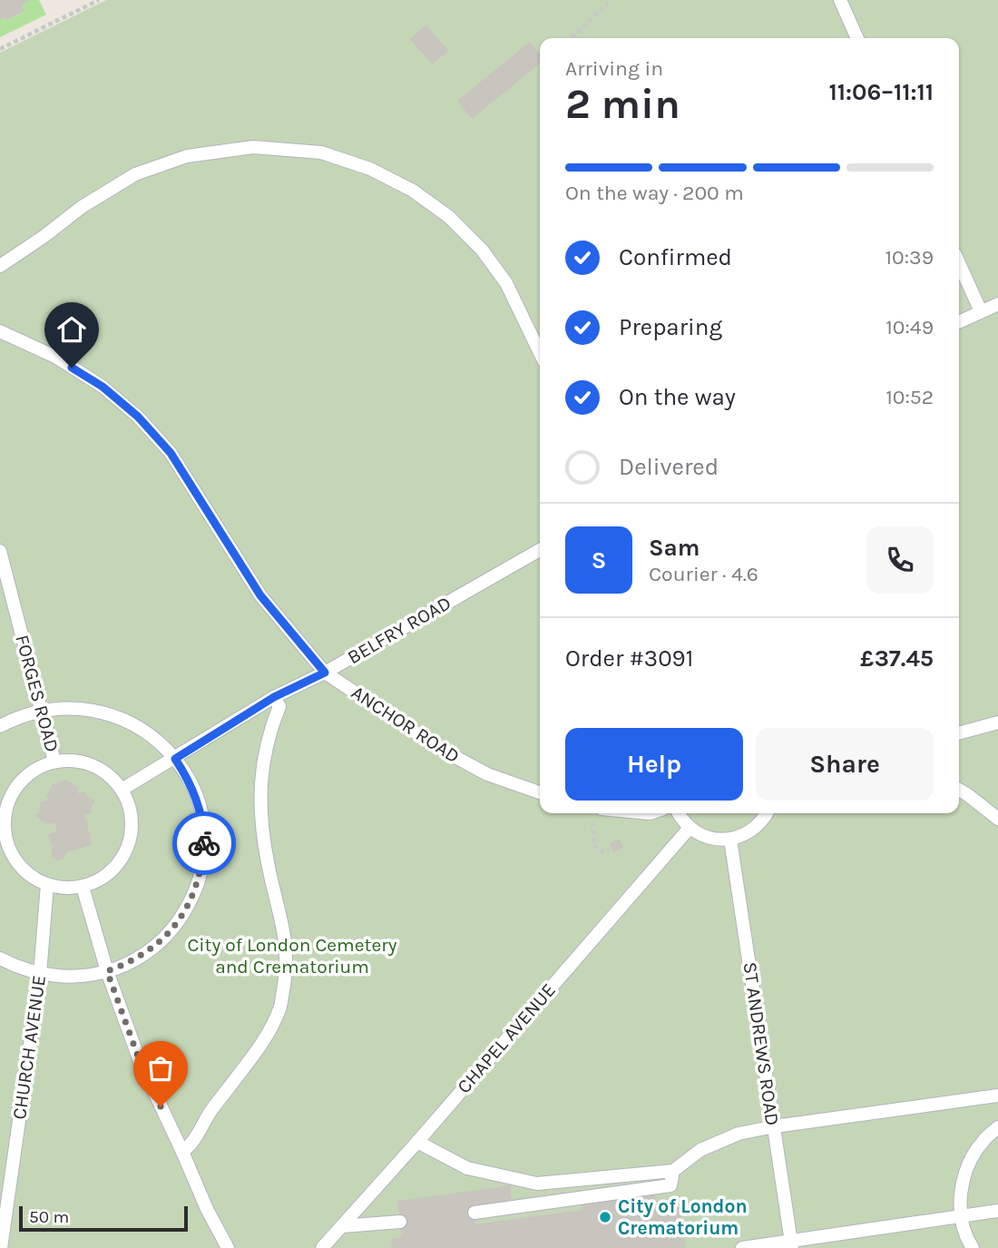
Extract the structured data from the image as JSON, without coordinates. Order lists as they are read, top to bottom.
{
  "streets": {
    "lane": [
      "BELFRY ROAD",
      "FORGES ROAD",
      "ANCHOR ROAD",
      "CHAPEL AVENUE",
      "ST ANDREWS ROAD",
      "CHURCH AVENUE"
    ]
  },
  "crossings": [
    ["BELFRY ROAD", "FORGES ROAD"],
    ["BELFRY ROAD", "ANCHOR ROAD"],
    ["BELFRY ROAD", "CHURCH AVENUE"],
    ["FORGES ROAD", "CHURCH AVENUE"]
  ],
  "parks": ["City of London Cemetery and Crematorium"],
  "places": ["City of London Crematorium"],
  "scale_bar": "50 m",
  "page": {
    "heading": ["2 min", "Arriving in", "11:06–11:11"],
    "panel": [
      "Sam",
      "Courier · 4.6",
      "Order #3091",
      "£37.45"
    ],
    "bar": "On the way · 200 m",
    "list": [
      ["Confirmed", "10:39"],
      ["Preparing", "10:49"],
      ["On the way", "10:52"],
      "Delivered"
    ],
    "round": "S",
    "buttons": ["Help", "Share"],
    "scale": "50 m"
  }
}
